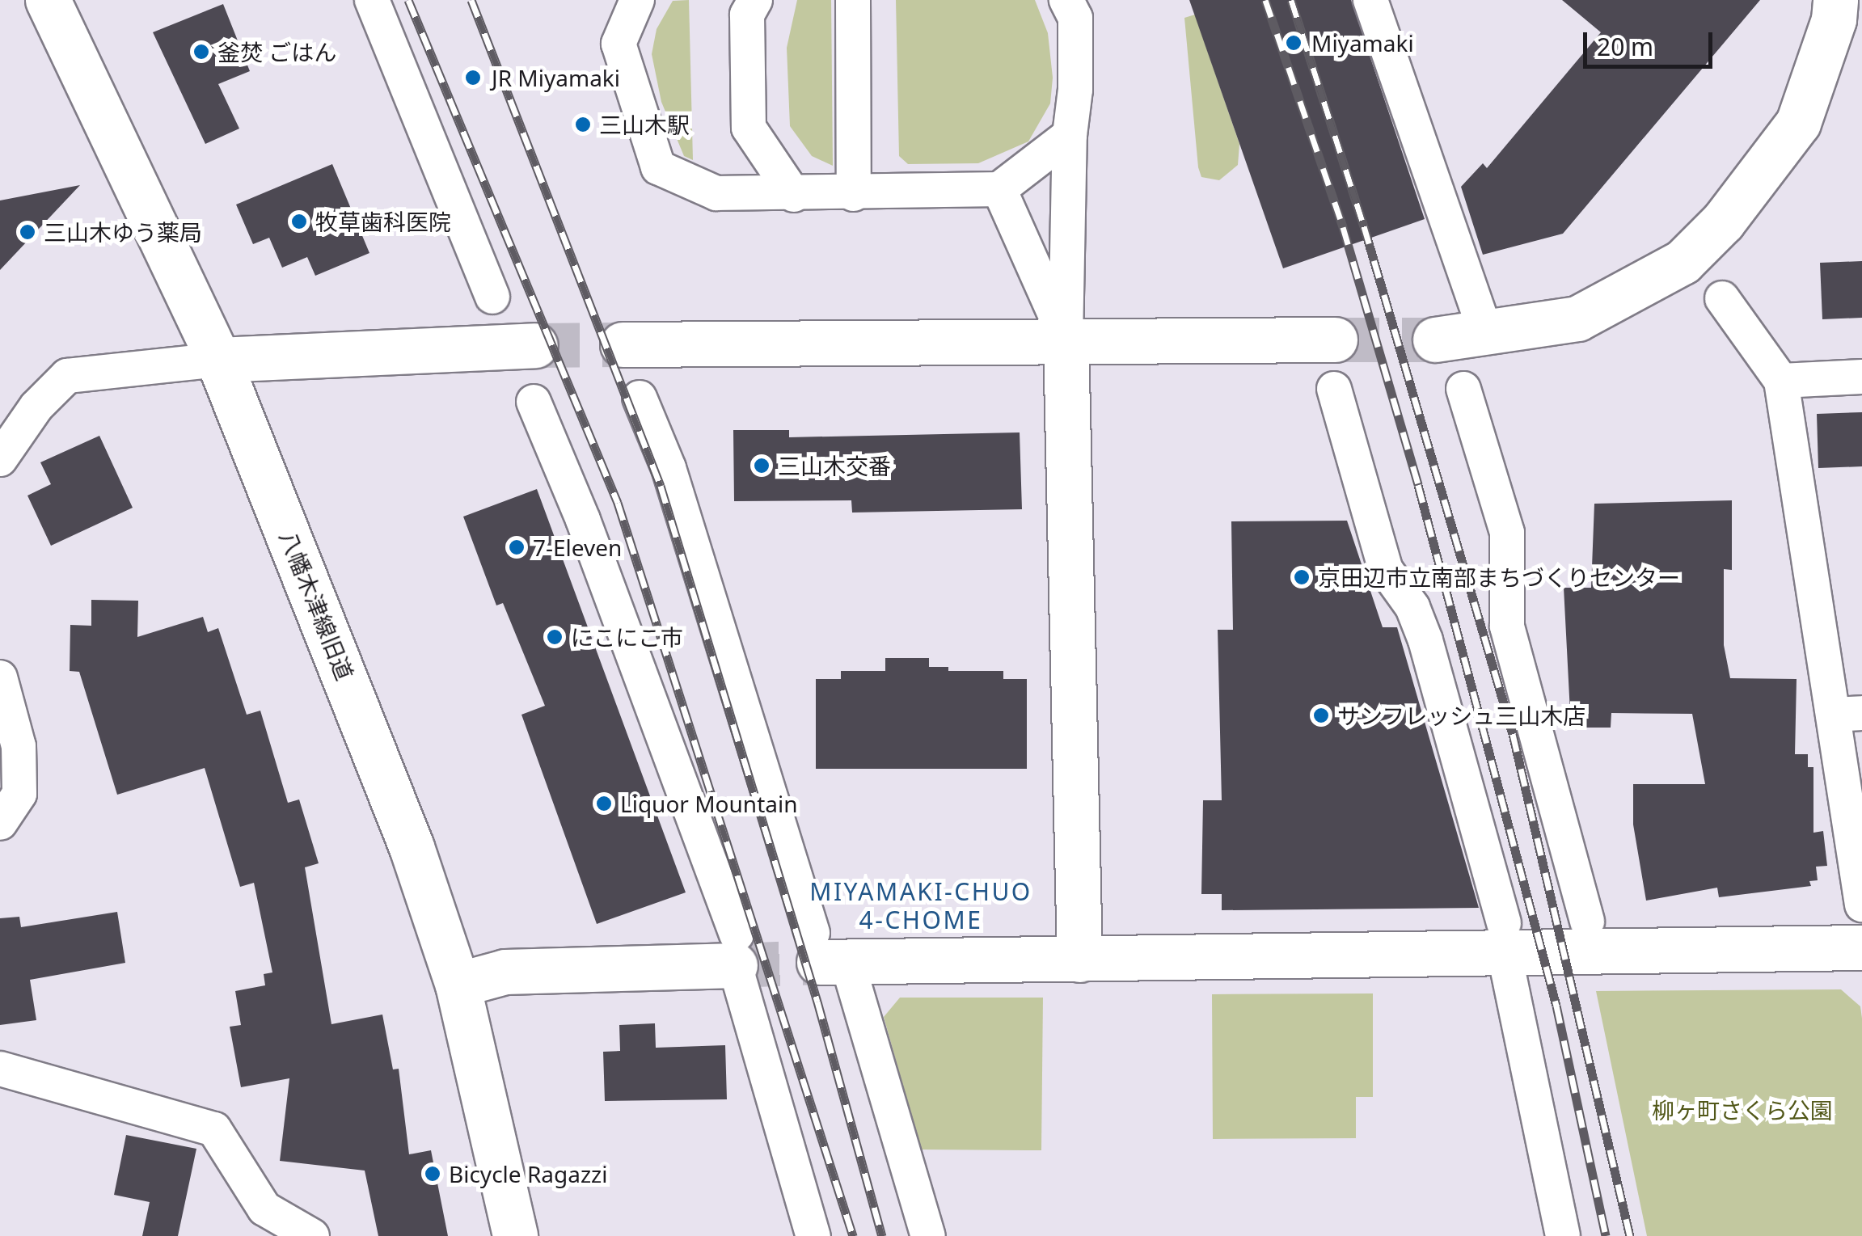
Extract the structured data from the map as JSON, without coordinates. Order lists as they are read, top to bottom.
{
  "streets": {
    "street": ["八幡木津線旧道"]
  },
  "districts": ["MIYAMAKI-CHUO 4-CHOME"],
  "parks": ["柳ヶ町さくら公園"],
  "places": [
    "Miyamaki",
    "釜焚 ごはん",
    "JR Miyamaki",
    "三山木駅",
    "牧草歯科医院",
    "三山木ゆう薬局",
    "三山木交番",
    "7-Eleven",
    "京田辺市立南部まちづくりセンター",
    "にこにこ市",
    "サンフレッシュ三山木店",
    "Liquor Mountain",
    "Bicycle Ragazzi"
  ],
  "scale_bar": "20 m"
}
